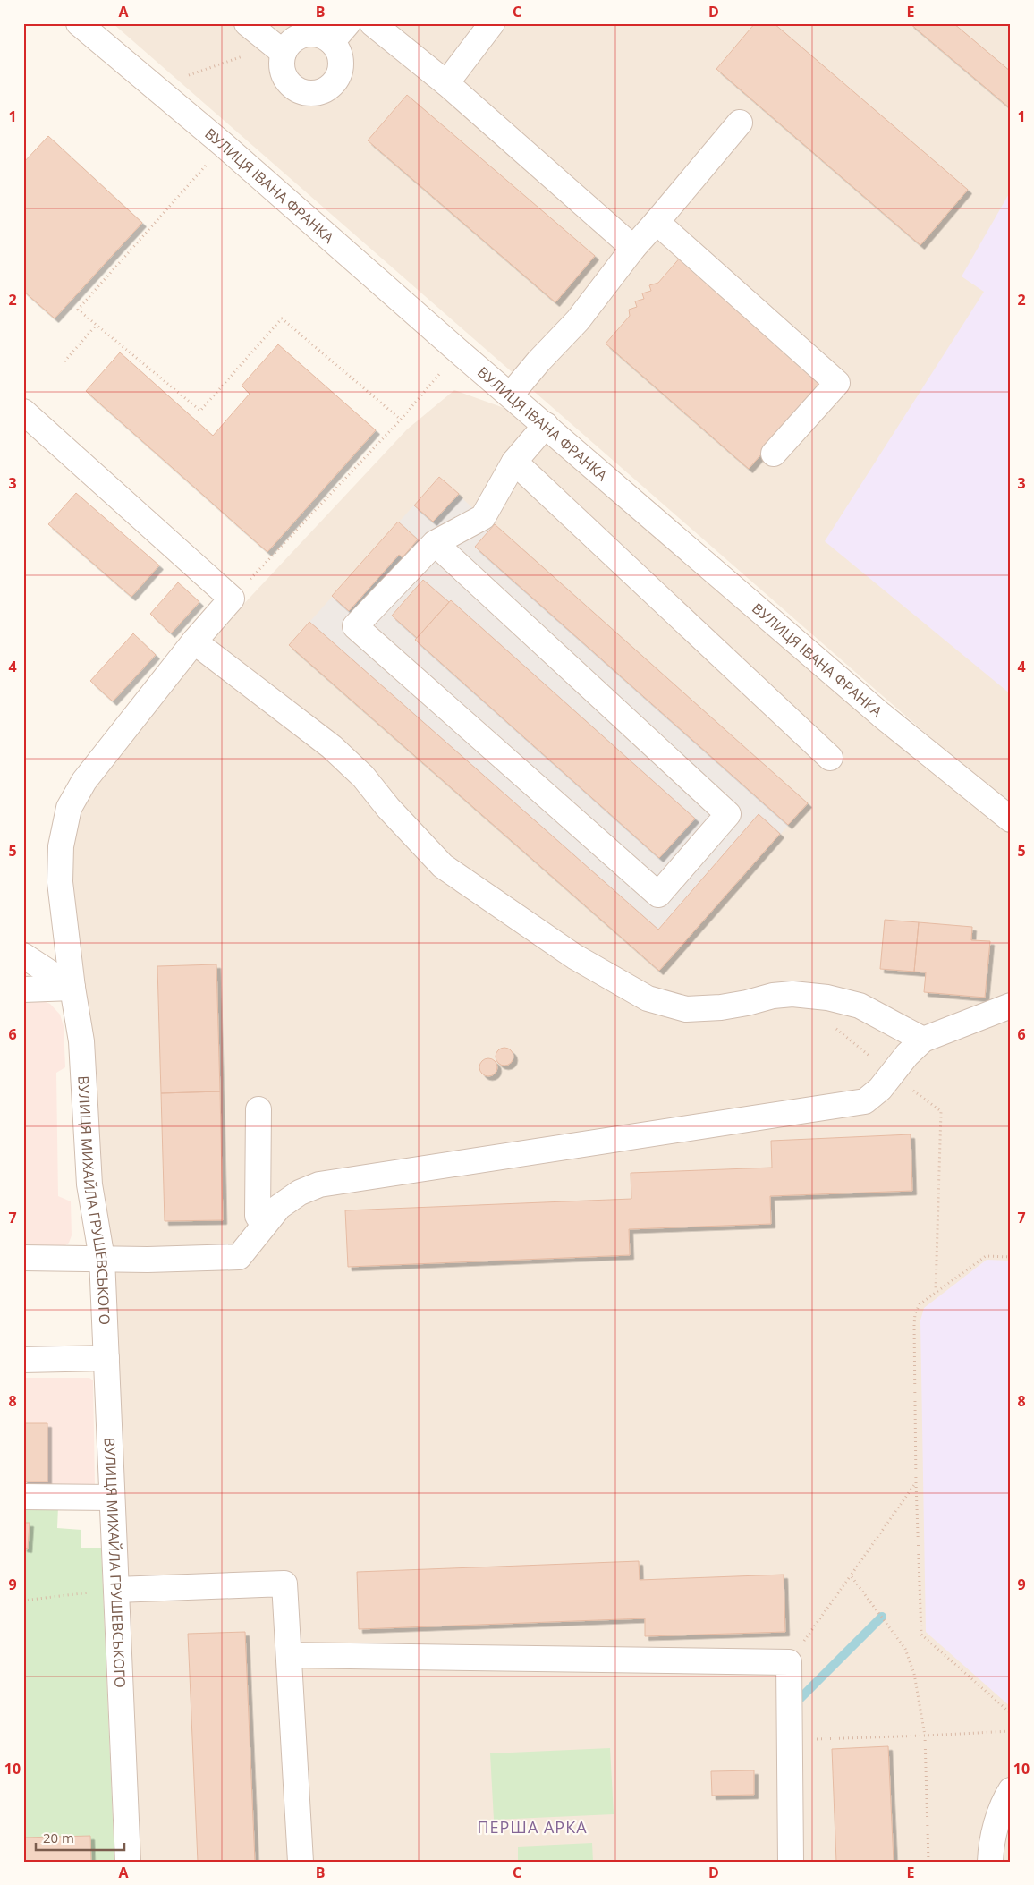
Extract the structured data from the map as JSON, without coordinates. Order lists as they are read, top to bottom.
{
  "streets": {
    "street": ["ВУЛИЦЯ ІВАНА ФРАНКА", "ВУЛИЦЯ МИХАЙЛА ГРУШЕВСЬКОГО"]
  },
  "districts": ["ПЕРША АРКА"],
  "scale_bar": "20 m",
  "grid": {
    "columns": [
      "A",
      "B",
      "C",
      "D",
      "E"
    ],
    "rows": [
      "1",
      "2",
      "3",
      "4",
      "5",
      "6",
      "7",
      "8",
      "9",
      "10"
    ]
  }
}
